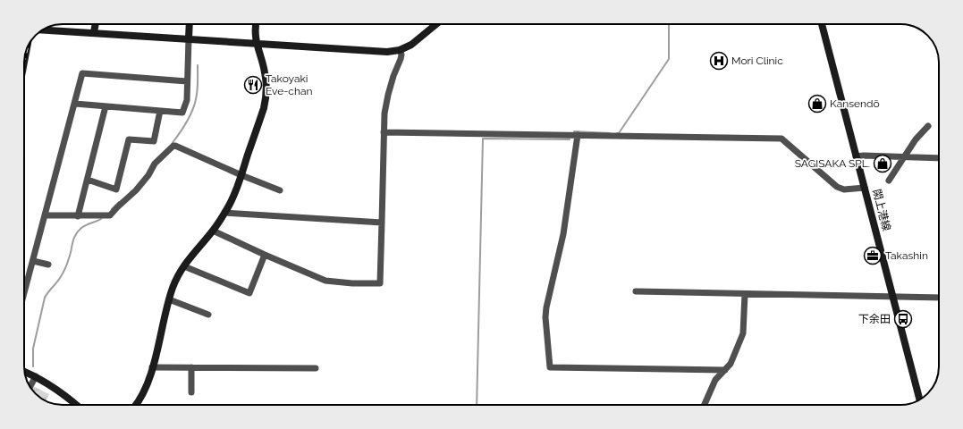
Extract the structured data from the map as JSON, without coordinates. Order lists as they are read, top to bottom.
{
  "streets": {
    "street": ["閖上港線"]
  },
  "places": {
    "hospital": ["Mori Clinic"],
    "restaurant": ["Takoyaki Eve-chan"],
    "shop": ["Kansendō", "SAGISAKA SPL."],
    "office": ["Takashin"],
    "bus stop": ["下余田"]
  }
}
